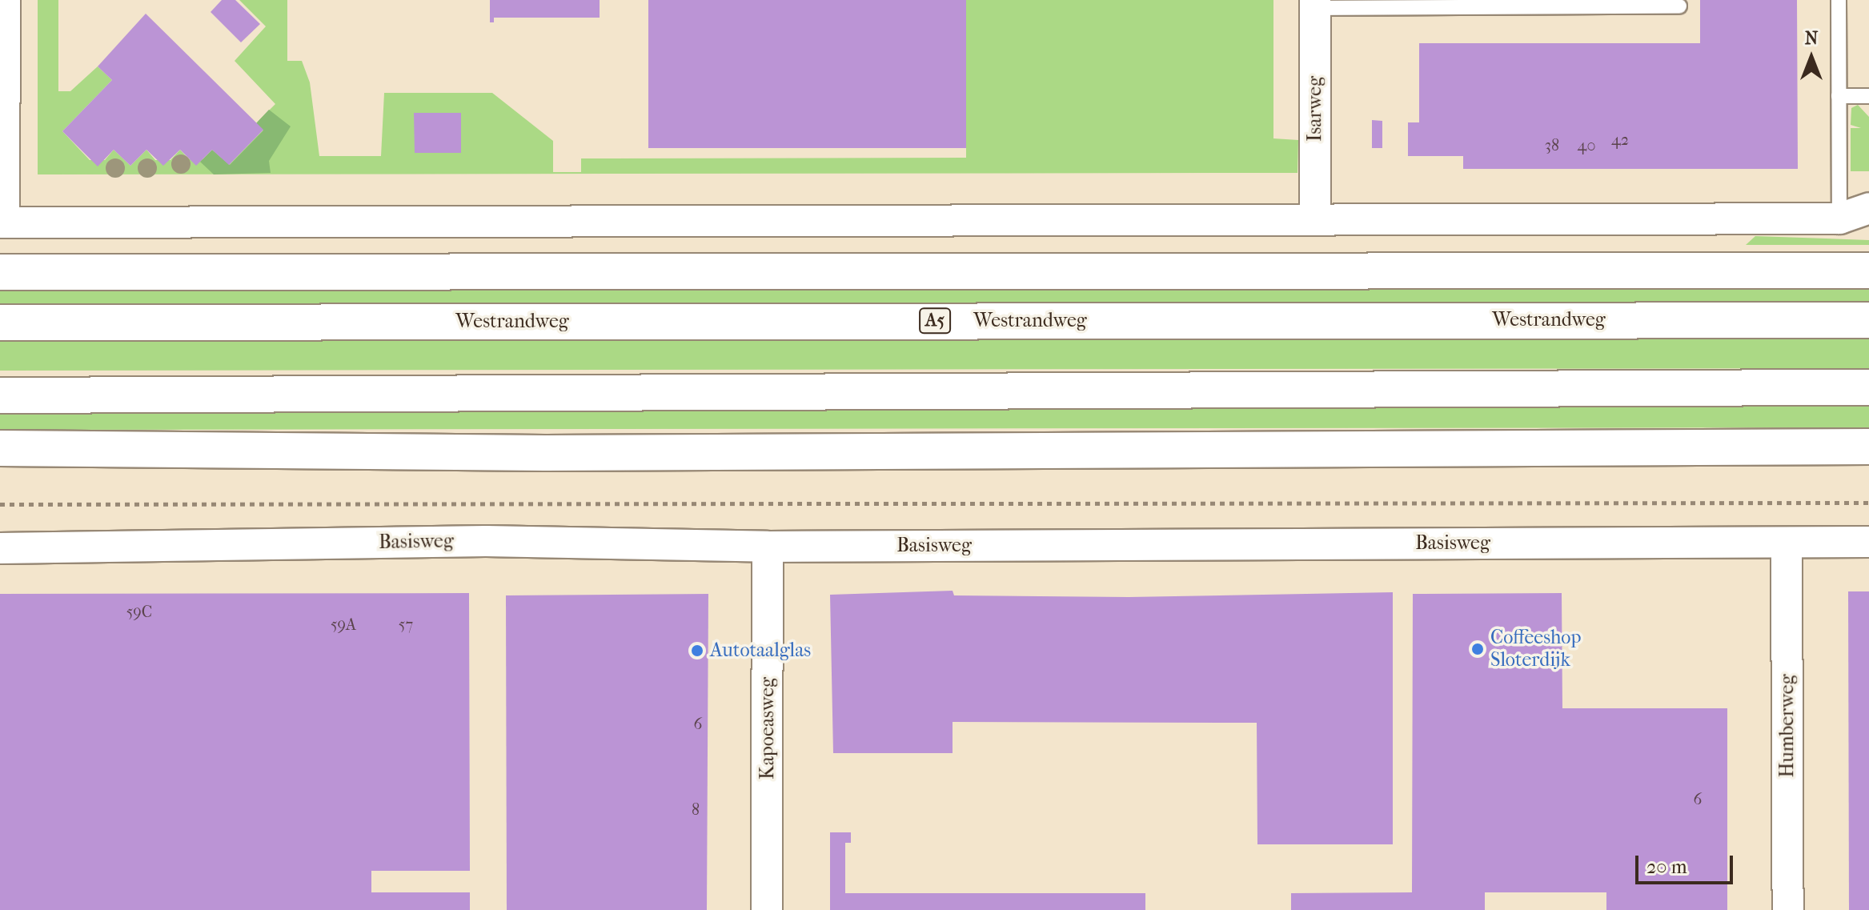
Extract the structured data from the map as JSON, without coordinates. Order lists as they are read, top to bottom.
{
  "streets": {
    "main road": ["Westrandweg", "A5"],
    "street": [
      "Isarweg",
      "Basisweg",
      "Humberweg",
      "Kapoeasweg"
    ]
  },
  "crossings": [
    ["Basisweg", "Humberweg"],
    ["Basisweg", "Kapoeasweg"]
  ],
  "places": ["Coffeeshop Sloterdijk", "Autotaalglas"],
  "house_numbers": [
    "42",
    "38",
    "40",
    "59C",
    "59A",
    "57",
    "6",
    "6",
    "8"
  ],
  "scale_bar": "20 m",
  "north": "top"
}
